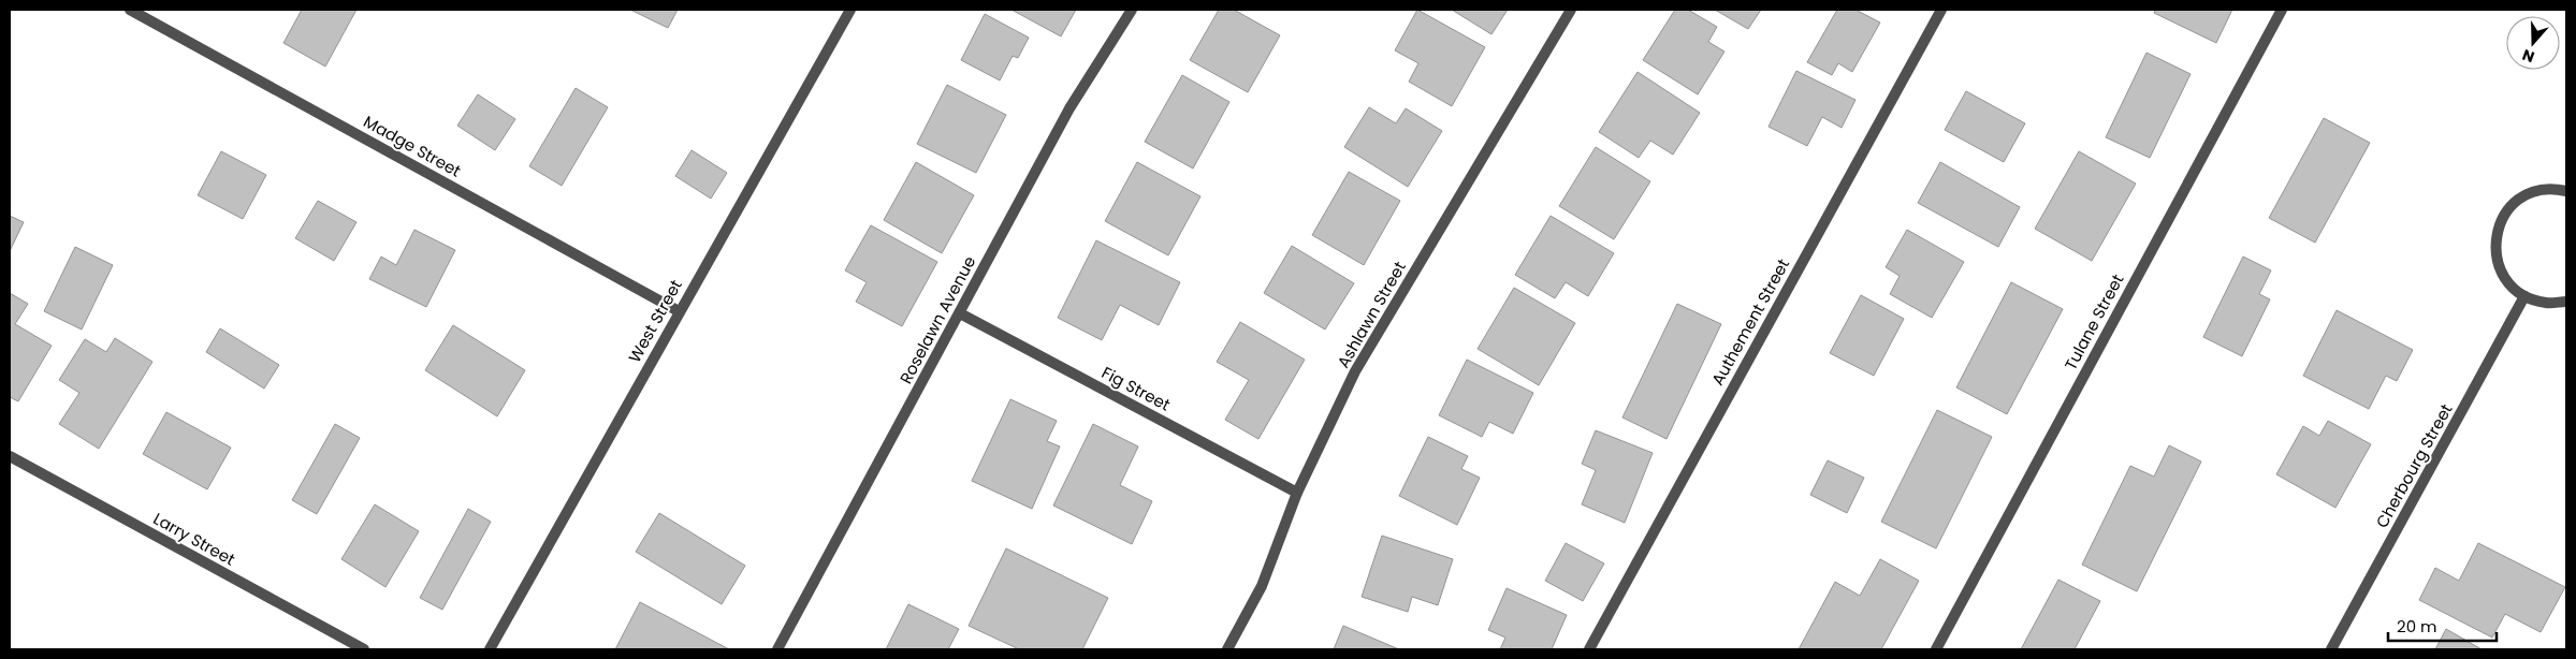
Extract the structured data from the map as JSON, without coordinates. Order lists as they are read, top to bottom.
{
  "streets": {
    "street": [
      "Madge Street",
      "Ashlawn Street",
      "Roselawn Avenue",
      "West Street",
      "Authement Street",
      "Tulane Street",
      "Fig Street",
      "Cherbourg Street",
      "Larry Street"
    ]
  },
  "crossings": [
    ["Madge Street", "West Street"],
    ["Ashlawn Street", "Fig Street"],
    ["Roselawn Avenue", "Fig Street"]
  ],
  "scale_bar": "20 m",
  "north": "bottom"
}
